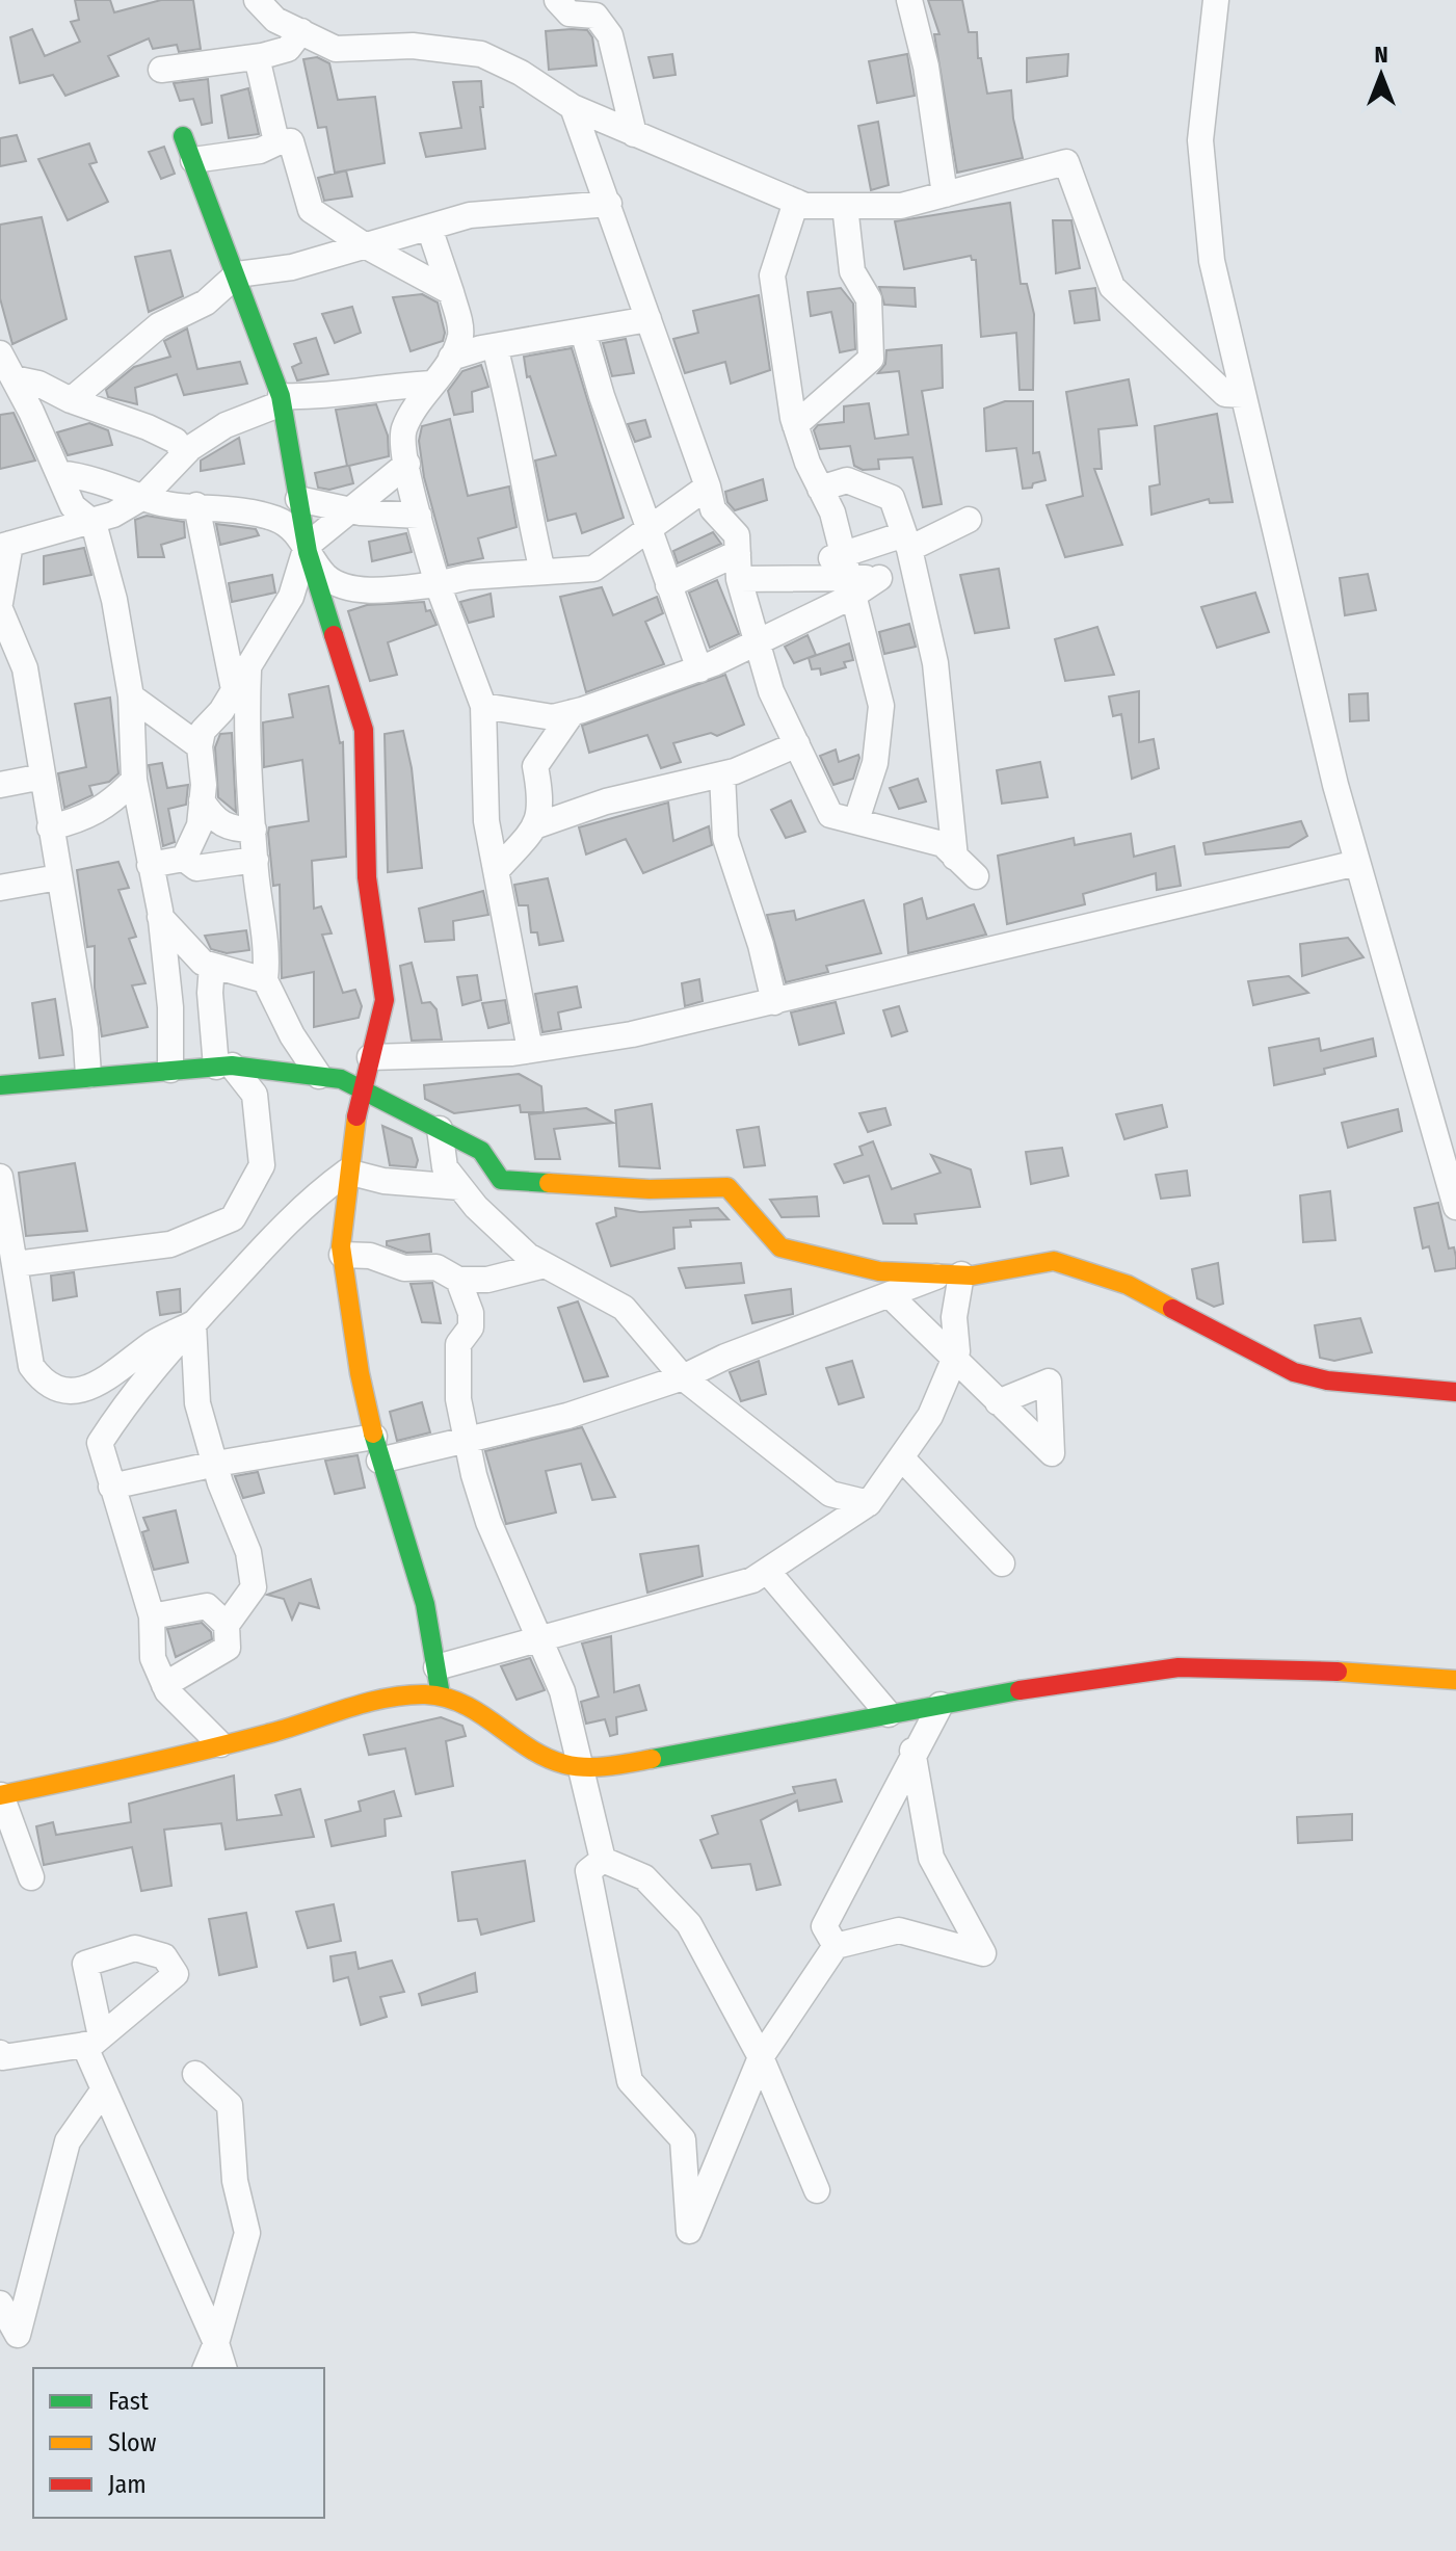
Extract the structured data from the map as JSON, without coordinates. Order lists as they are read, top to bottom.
{
  "legend": ["Fast", "Slow", "Jam"],
  "north": "top"
}
